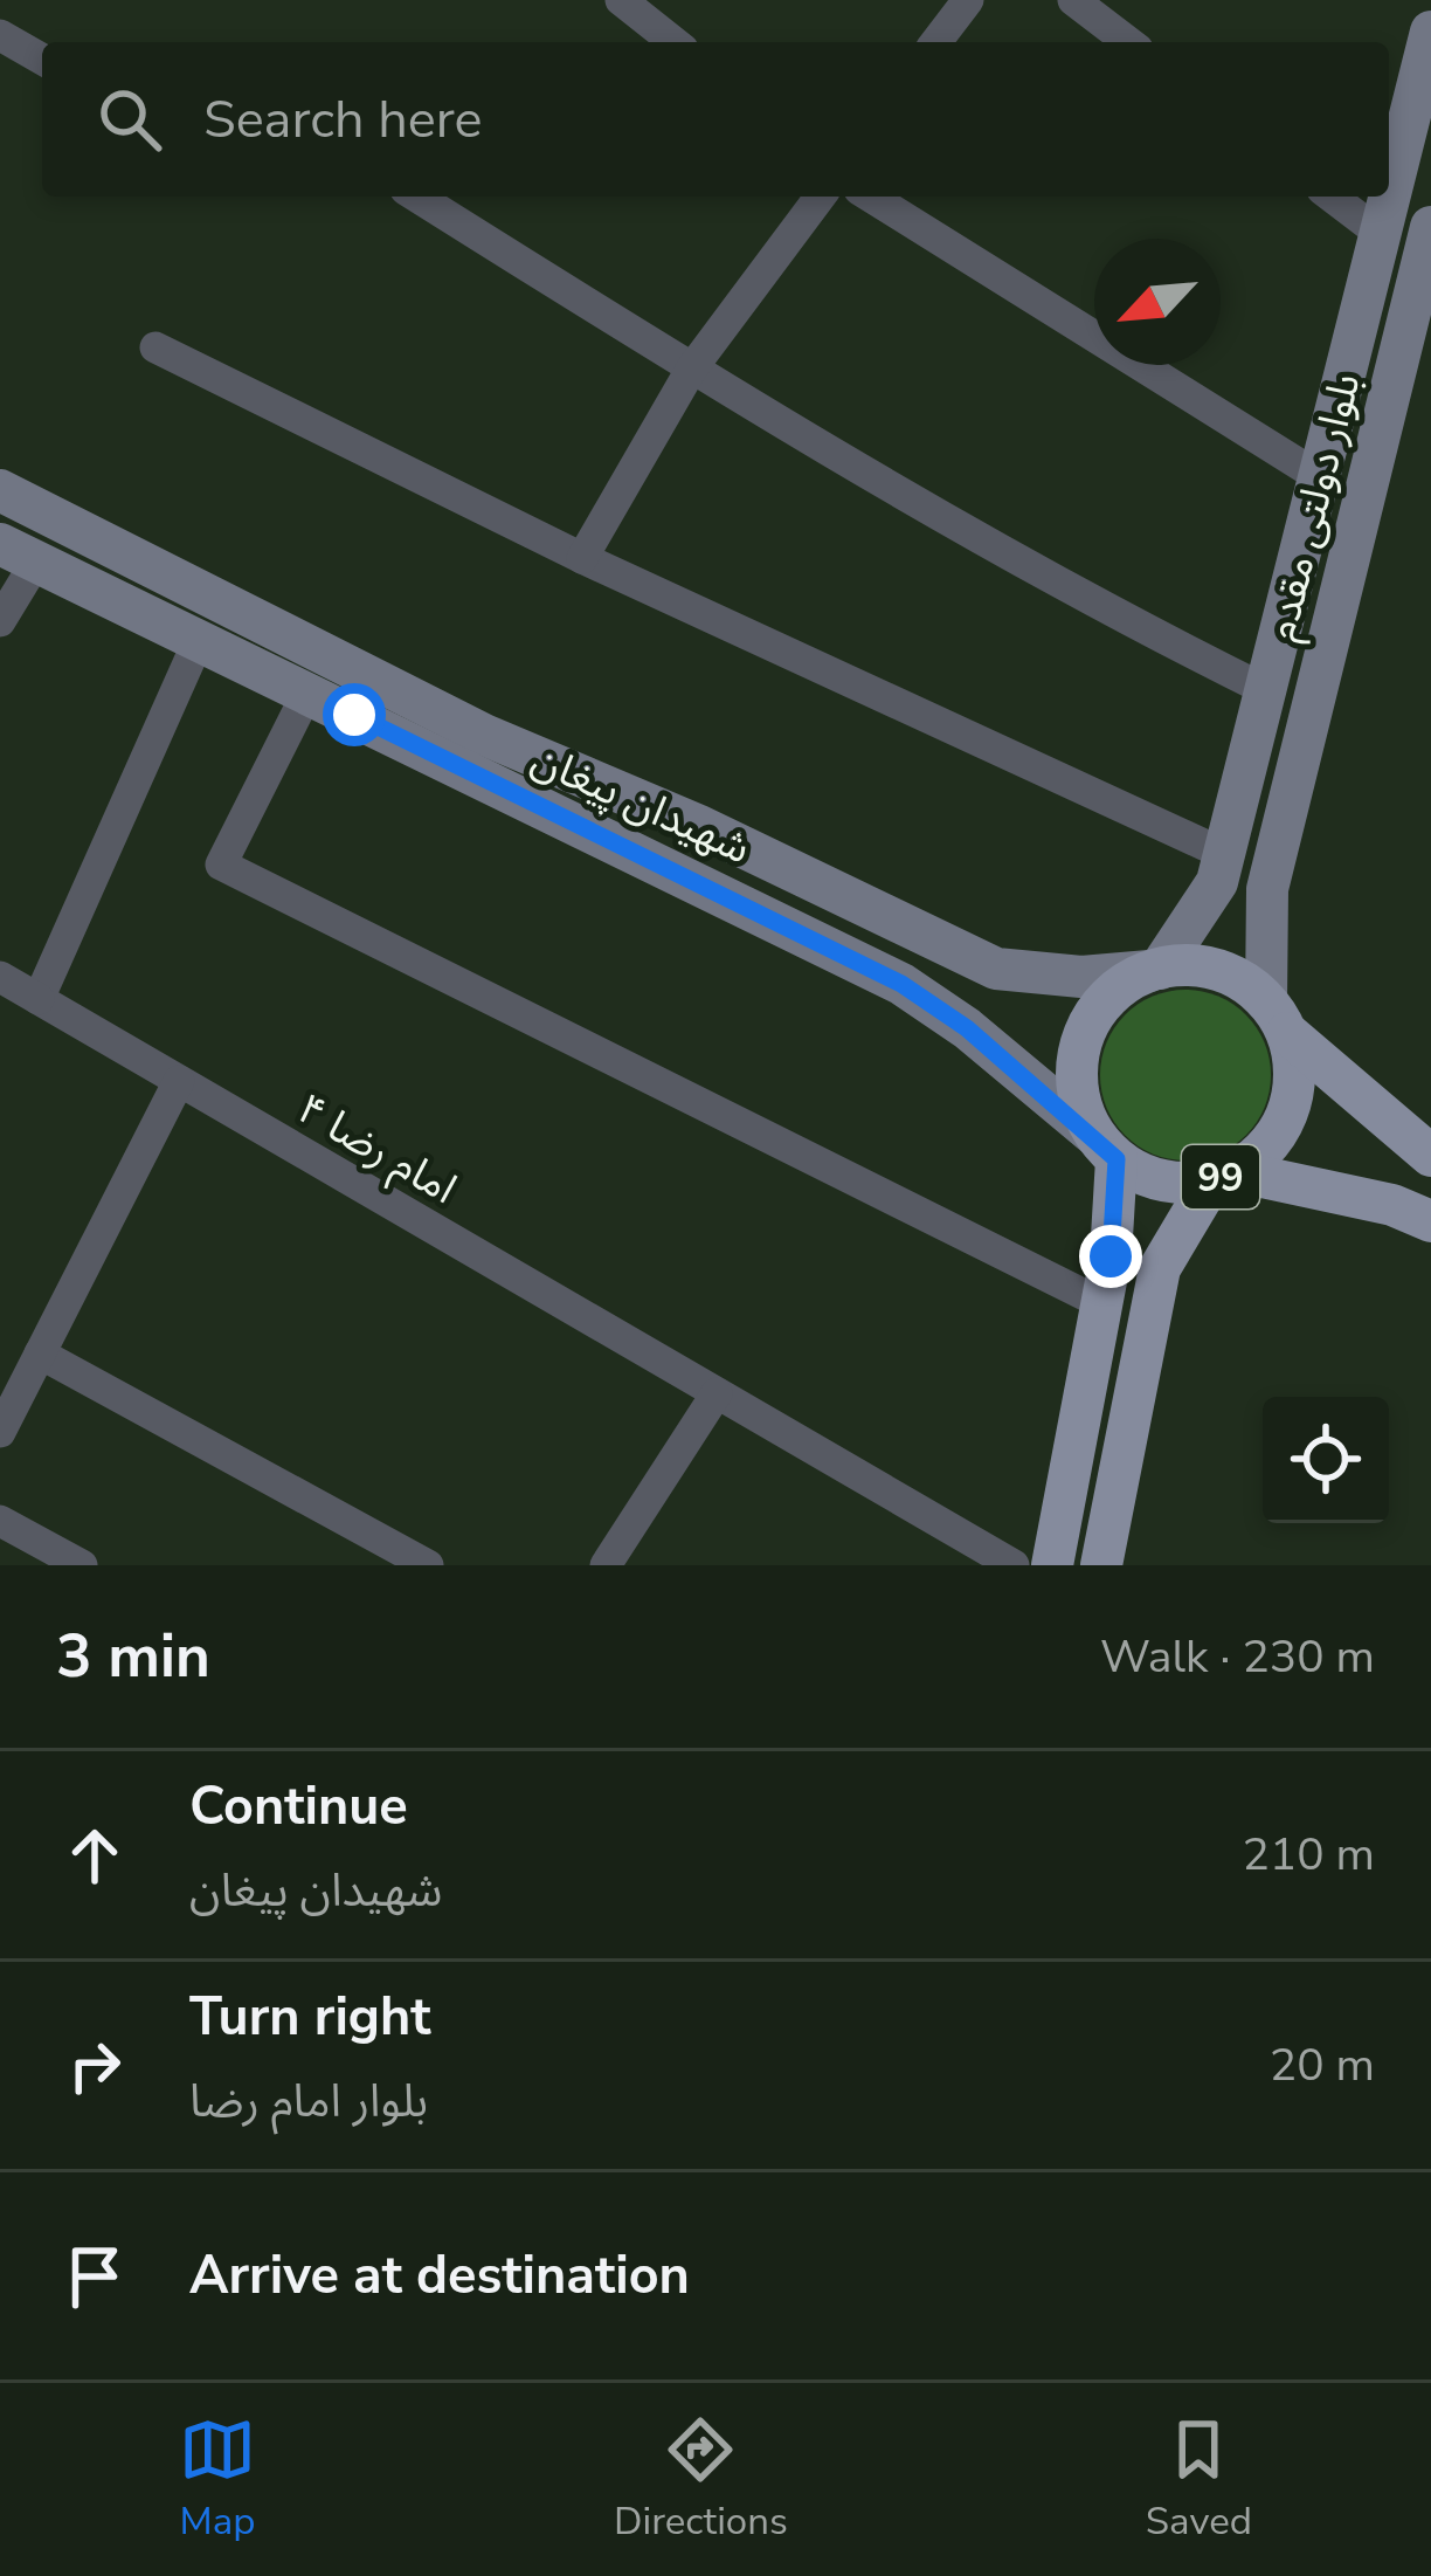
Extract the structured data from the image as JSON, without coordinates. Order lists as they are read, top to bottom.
{
  "streets": {
    "main road": ["بلوار دولتی مقدم", "شهیدان پیغان", "99"],
    "street": ["امام رضا ۴"]
  },
  "crossings": [
    ["بلوار دولتی مقدم", "شهیدان پیغان"],
    ["بلوار دولتی مقدم", "99"],
    ["شهیدان پیغان", "99"]
  ],
  "north": "bottom left",
  "page": {
    "search": "Search here",
    "heading": ["3 min", "Walk · 230 m"],
    "list": [
      ["Continue", "شهیدان پیغان", "210 m"],
      ["Turn right", "بلوار امام رضا", "20 m"],
      "Arrive at destination"
    ],
    "nav": ["Map", "Directions", "Saved"]
  }
}
